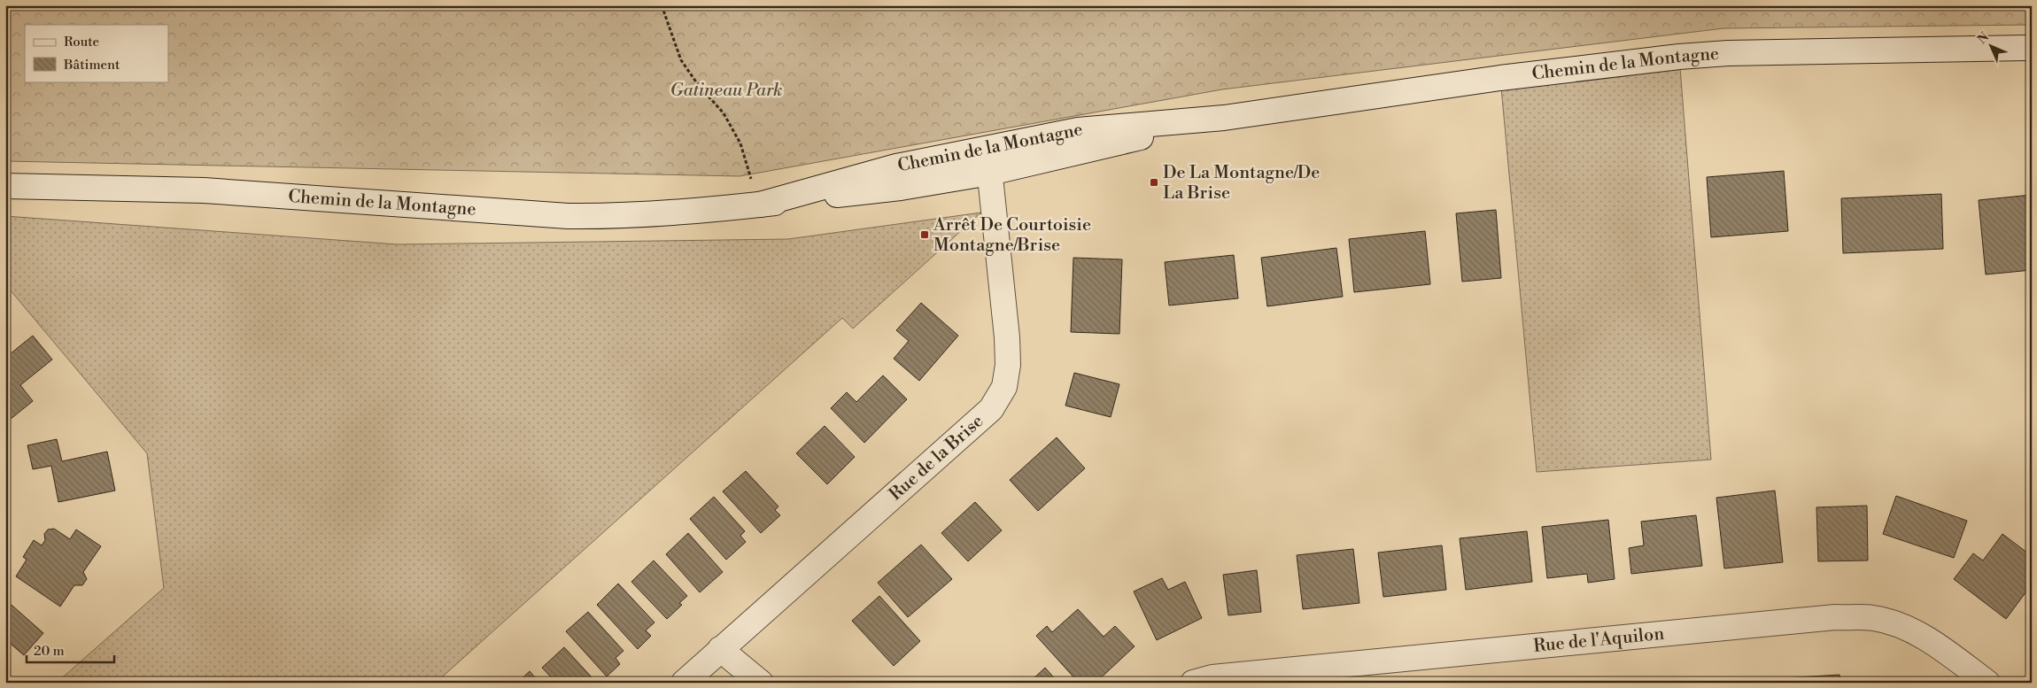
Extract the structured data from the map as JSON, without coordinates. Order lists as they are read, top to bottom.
{
  "streets": {
    "street": ["Chemin de la Montagne", "Rue de la Brise", "Rue de l'Aquilon"]
  },
  "crossings": [
    ["Chemin de la Montagne", "Rue de la Brise"]
  ],
  "parks": ["Gatineau Park"],
  "places": {
    "transit": ["De La Montagne/De La Brise", "Arrêt De Courtoisie Montagne/Brise"]
  },
  "legend": ["Route", "Bâtiment"],
  "scale_bar": "20 m",
  "north": "top left"
}
